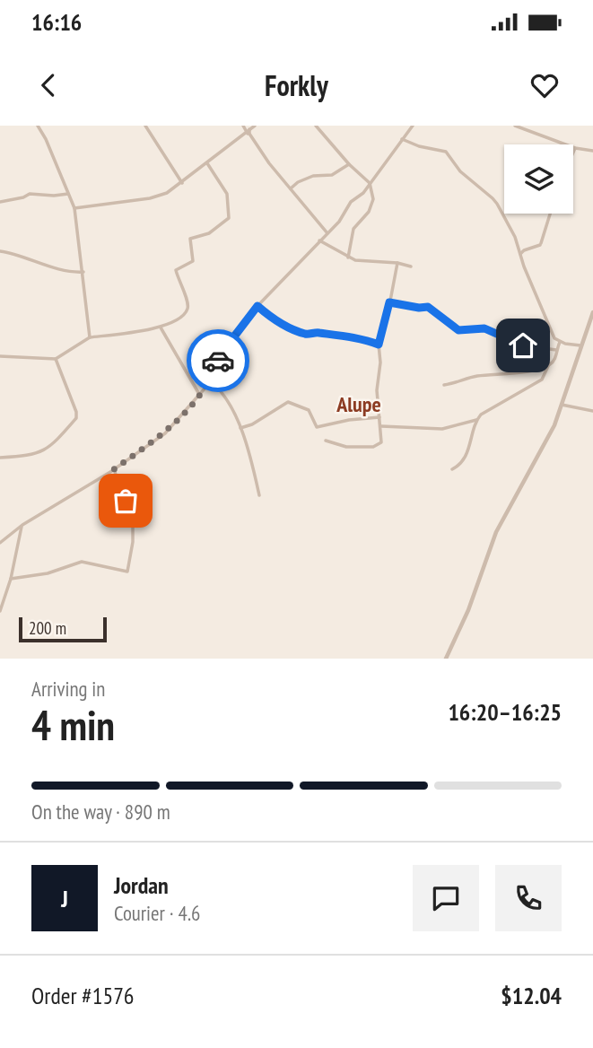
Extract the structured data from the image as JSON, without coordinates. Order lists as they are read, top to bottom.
{
  "districts": ["Alupe"],
  "scale_bar": "200 m",
  "page": {
    "status": "16:16",
    "header": "Forkly",
    "scale": "200 m",
    "heading": ["4 min", "Arriving in", "16:20–16:25"],
    "panel": [
      "Jordan",
      "Courier · 4.6",
      "Order #1576",
      "$12.04"
    ],
    "bar": "On the way · 890 m",
    "round": "J"
  }
}
